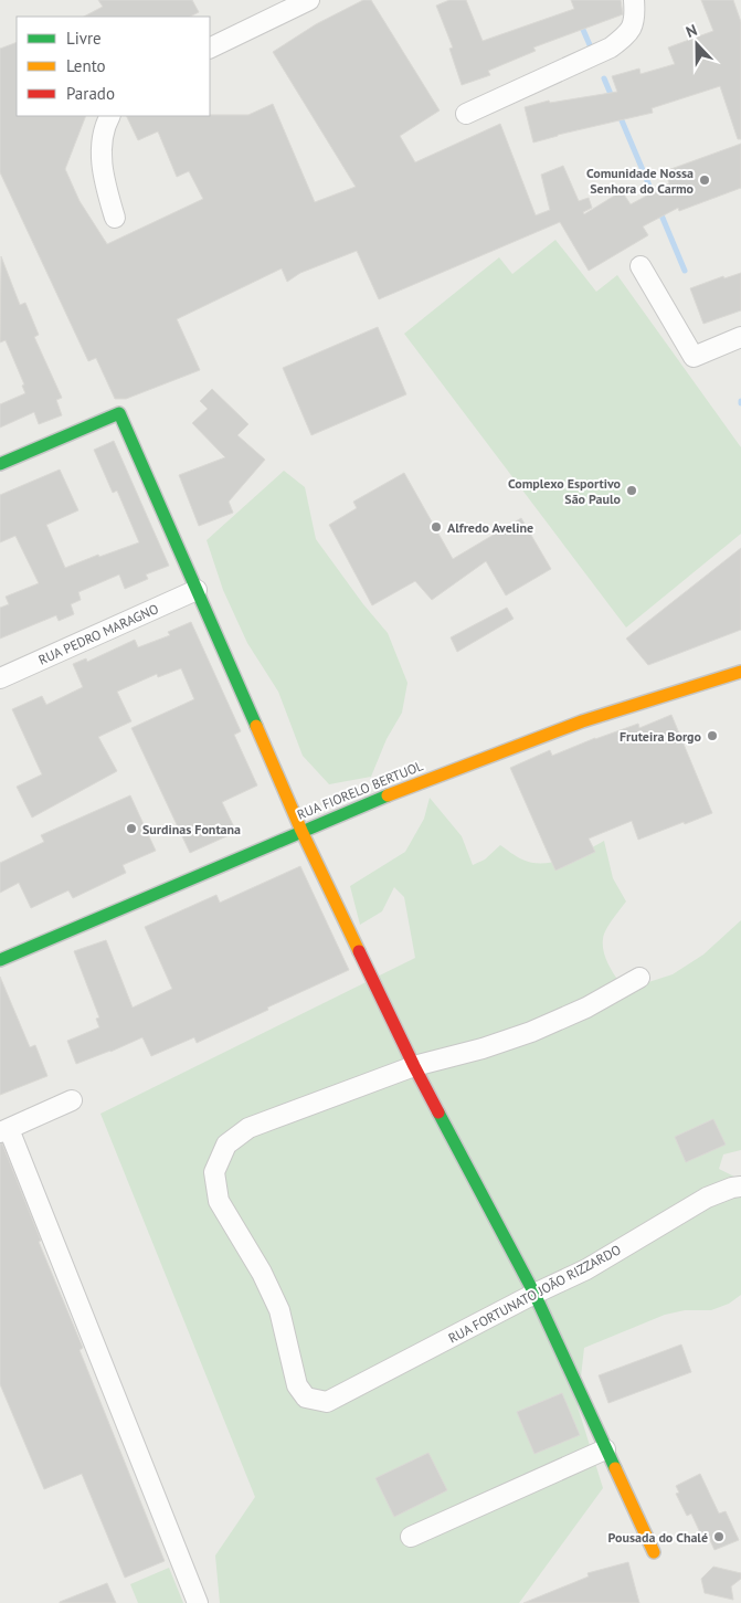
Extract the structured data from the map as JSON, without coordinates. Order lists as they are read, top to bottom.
{
  "streets": {
    "street": ["RUA PEDRO MARAGNO", "RUA FIORELO BERTUOL", "RUA FORTUNATO JOÃO RIZZARDO"]
  },
  "places": [
    "Comunidade Nossa Senhora do Carmo",
    "Complexo Esportivo São Paulo",
    "Alfredo Aveline",
    "Fruteira Borgo",
    "Surdinas Fontana",
    "Pousada do Chalé"
  ],
  "legend": ["Livre", "Lento", "Parado"],
  "north": "top"
}
